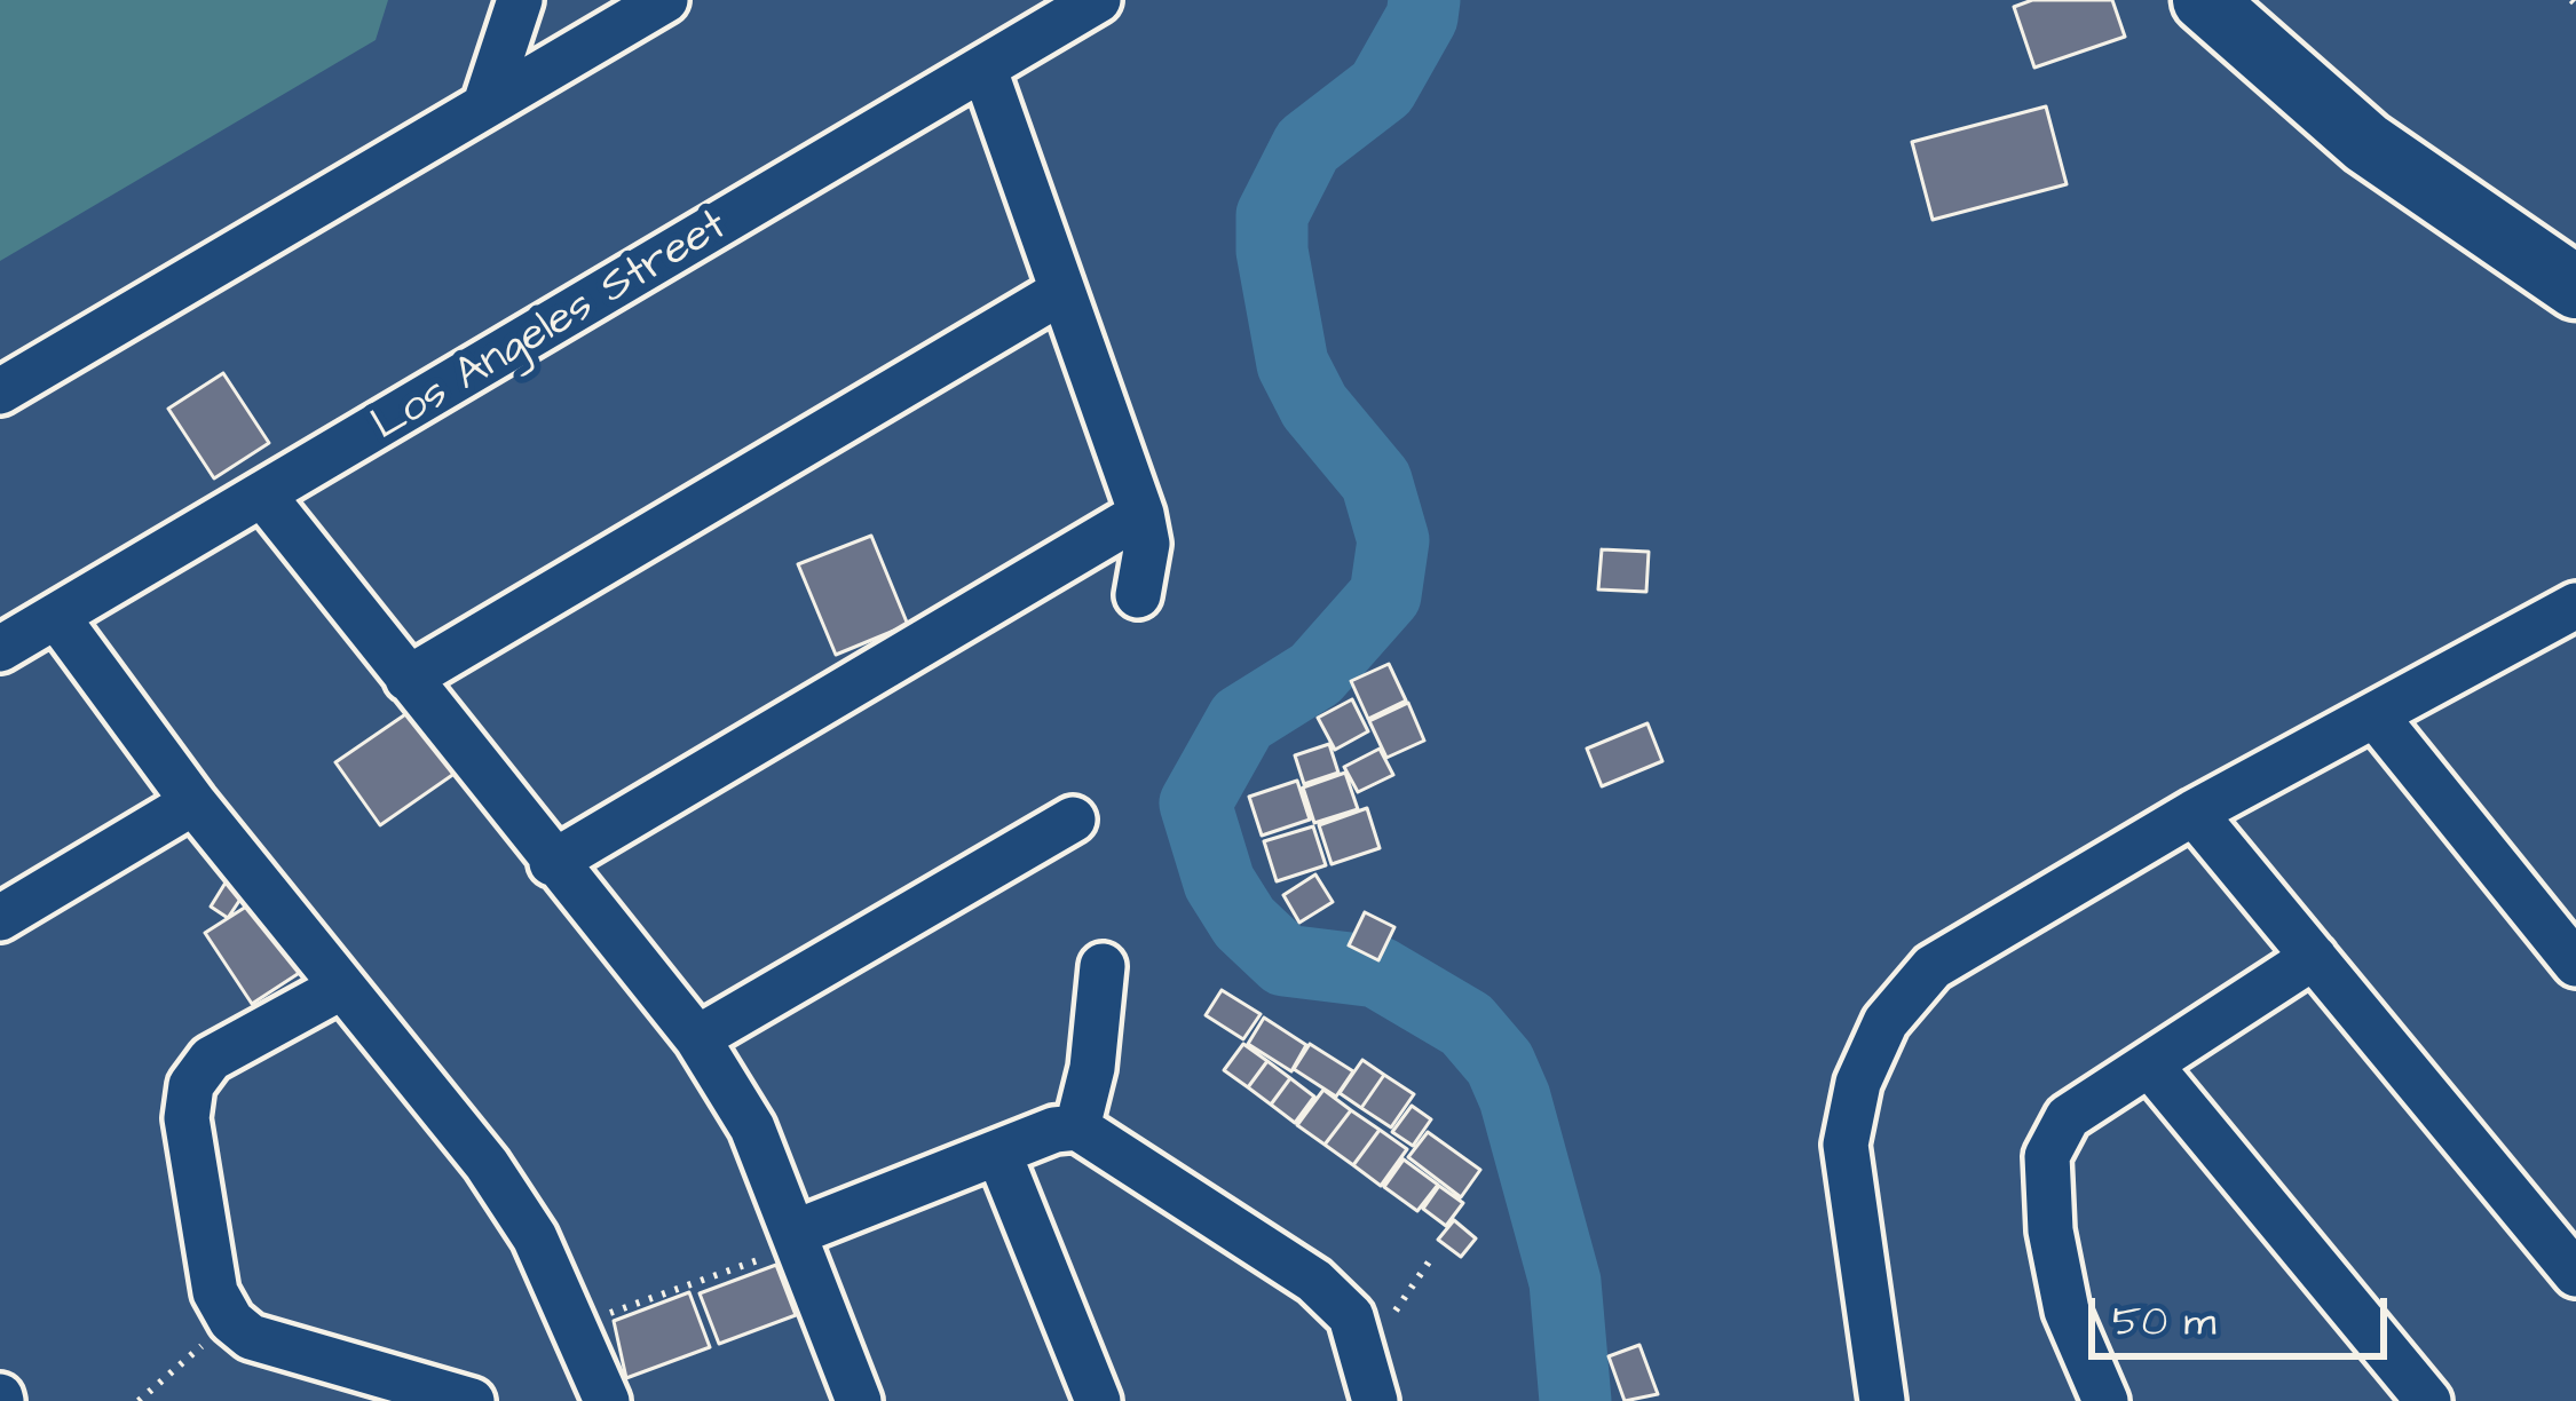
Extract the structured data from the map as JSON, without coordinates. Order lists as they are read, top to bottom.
{
  "streets": {
    "street": ["Los Angeles Street"]
  },
  "scale_bar": "50 m"
}
